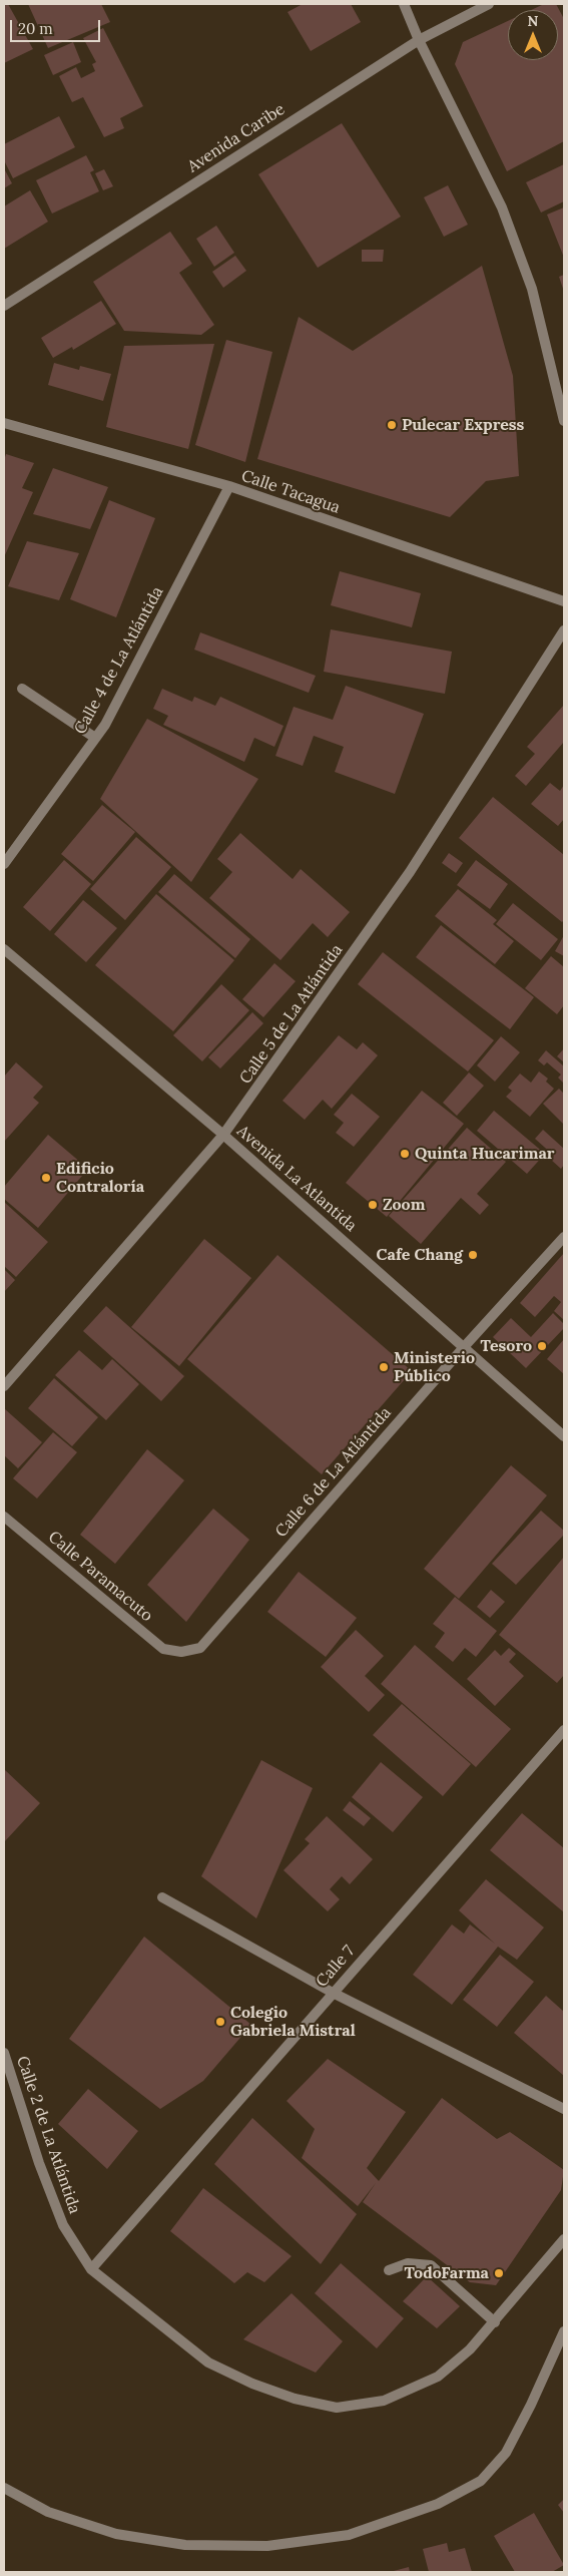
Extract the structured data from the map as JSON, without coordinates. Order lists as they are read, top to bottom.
{
  "streets": {
    "street": [
      "Avenida Caribe",
      "Calle Tacagua",
      "Calle 4 de La Atlántida",
      "Calle 5 de La Atlántida",
      "Avenida La Atlantida",
      "Calle 6 de La Atlántida",
      "Calle Paramacuto",
      "Calle 7",
      "Calle 2 de La Atlántida"
    ]
  },
  "crossings": [
    ["Calle Tacagua", "Calle 4 de La Atlántida"],
    ["Calle 5 de La Atlántida", "Avenida La Atlantida"],
    ["Avenida La Atlantida", "Calle 6 de La Atlántida"],
    ["Calle 6 de La Atlántida", "Calle Paramacuto"],
    ["Calle 7", "Calle 2 de La Atlántida"]
  ],
  "places": [
    "Pulecar Express",
    "Quinta Hucarimar",
    "Edificio Contraloría",
    "Zoom",
    "Cafe Chang",
    "Tesoro",
    "Ministerio Público",
    "Colegio Gabriela Mistral",
    "TodoFarma"
  ],
  "scale_bar": "20 m",
  "north": "top"
}
